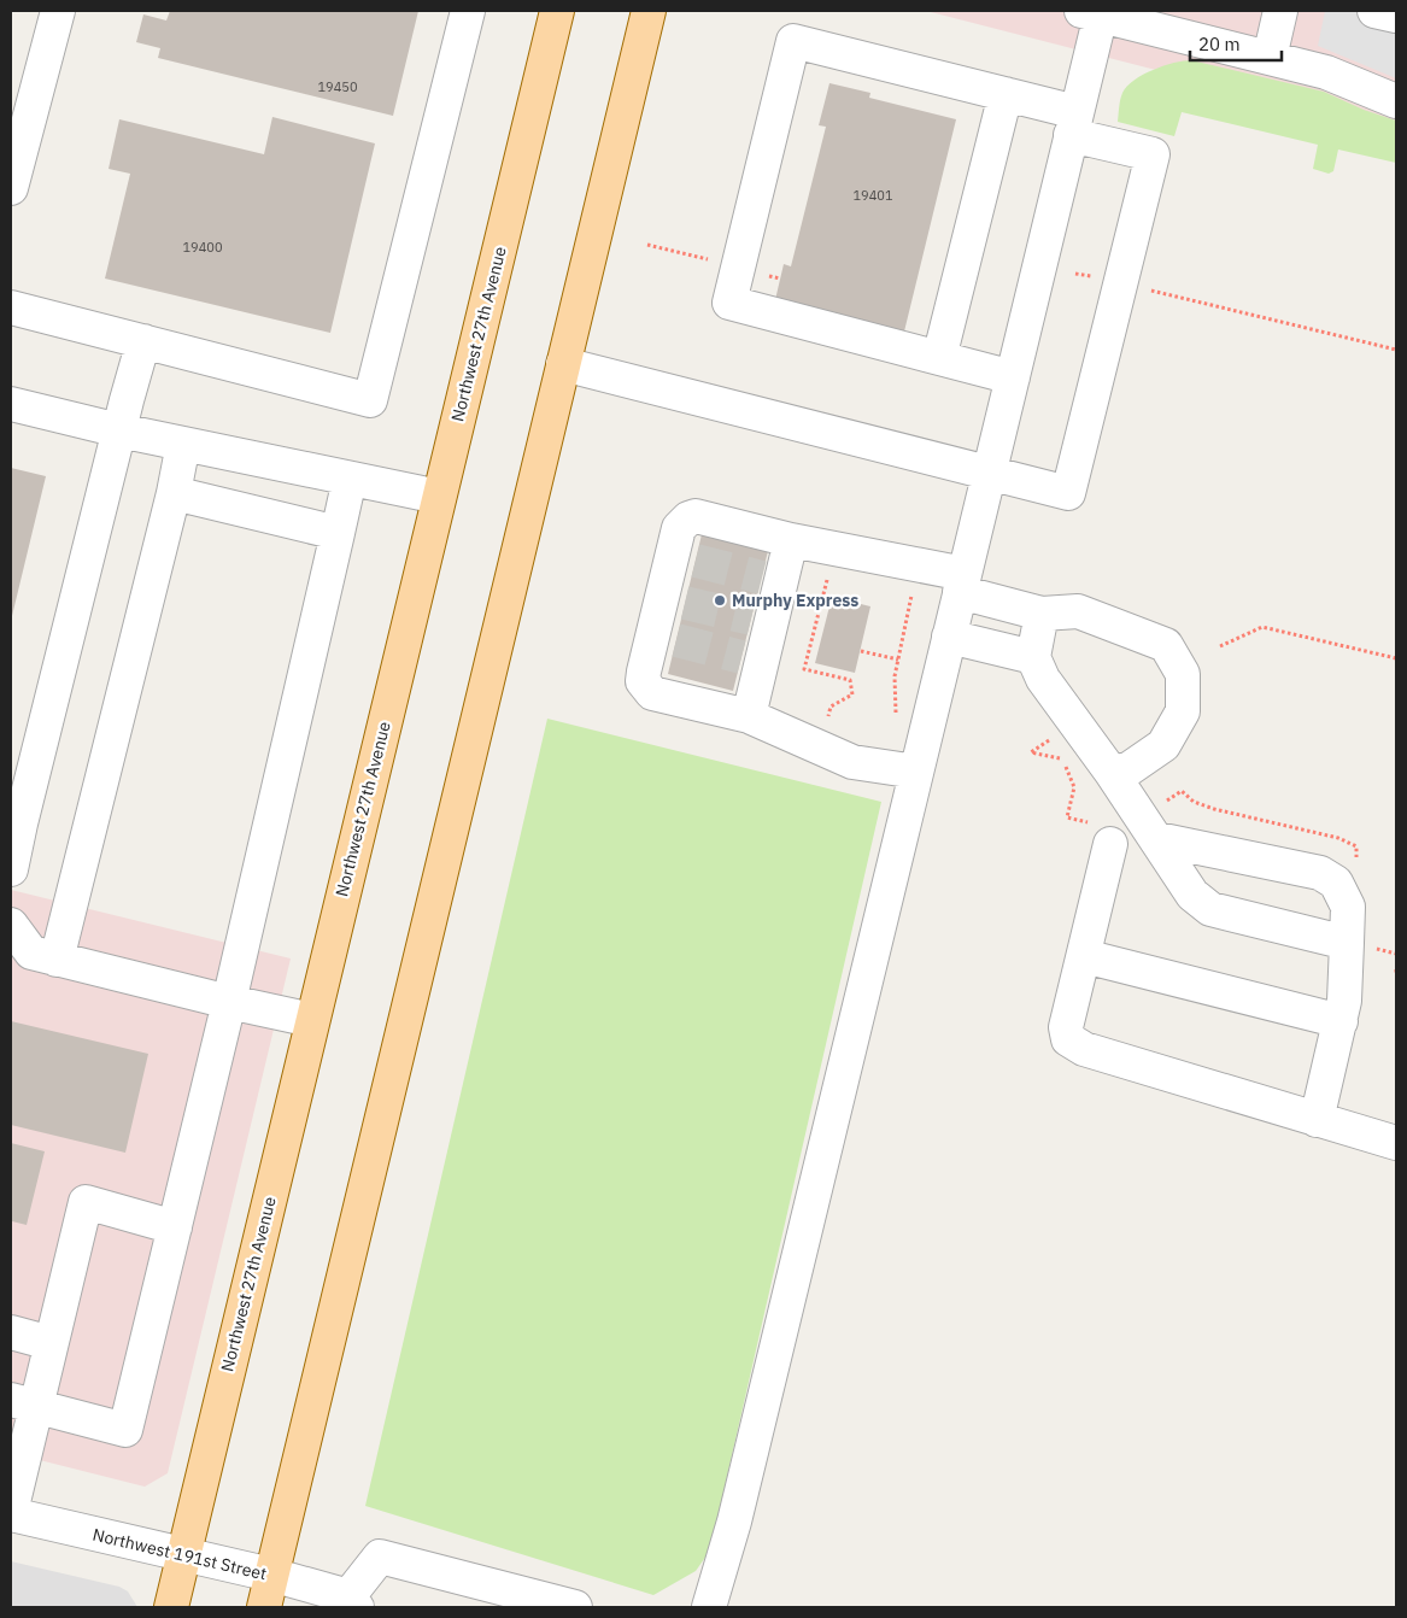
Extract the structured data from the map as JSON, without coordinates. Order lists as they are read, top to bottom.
{
  "streets": {
    "main road": ["Northwest 27th Avenue"],
    "street": ["Northwest 191st Street"]
  },
  "crossings": [
    ["Northwest 27th Avenue", "Northwest 191st Street"]
  ],
  "places": ["Murphy Express"],
  "house_numbers": ["19450", "19401", "19400"],
  "scale_bar": "20 m"
}
